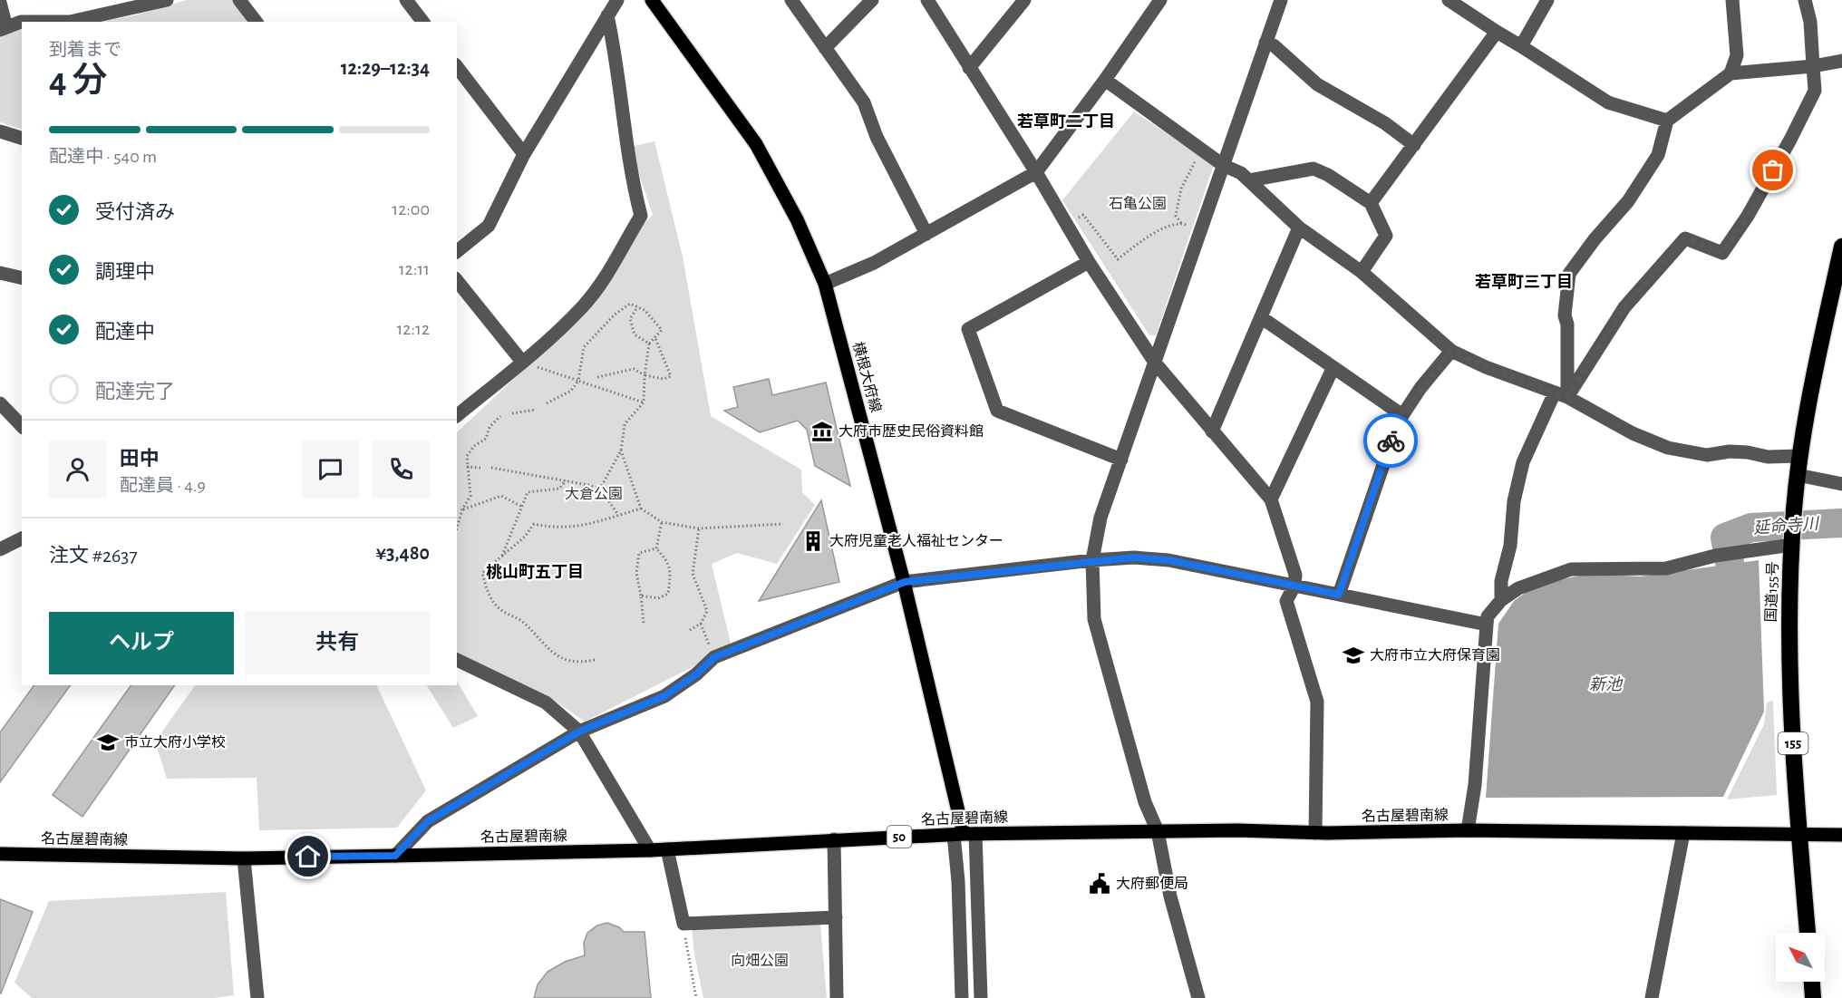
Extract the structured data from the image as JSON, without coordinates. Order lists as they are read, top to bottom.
{
  "streets": {
    "highway": ["国道155号", "155"],
    "main road": ["横根大府線", "名古屋碧南線", "50"]
  },
  "crossings": [
    ["横根大府線", "名古屋碧南線"],
    ["国道155号", "名古屋碧南線"]
  ],
  "districts": ["若草町二丁目", "若草町三丁目", "桃山町五丁目"],
  "water": ["延命寺川", "新池"],
  "parks": ["石亀公園", "大倉公園", "向畑公園"],
  "places": {
    "museum": ["大府市歴史民俗資料館"],
    "building": ["大府児童老人福祉センター"],
    "school or university": ["大府市立大府保育園", "市立大府小学校"],
    "public building": ["大府郵便局"]
  },
  "north": "top left",
  "page": {
    "heading": ["4 分", "到着まで", "12:29–12:34"],
    "panel": [
      "田中",
      "配達員 · 4.9",
      "注文 #2637",
      "¥3,480"
    ],
    "bar": "配達中 · 540 m",
    "list": [
      ["受付済み", "12:00"],
      ["調理中", "12:11"],
      ["配達中", "12:12"],
      "配達完了"
    ],
    "buttons": ["ヘルプ", "共有"]
  }
}
